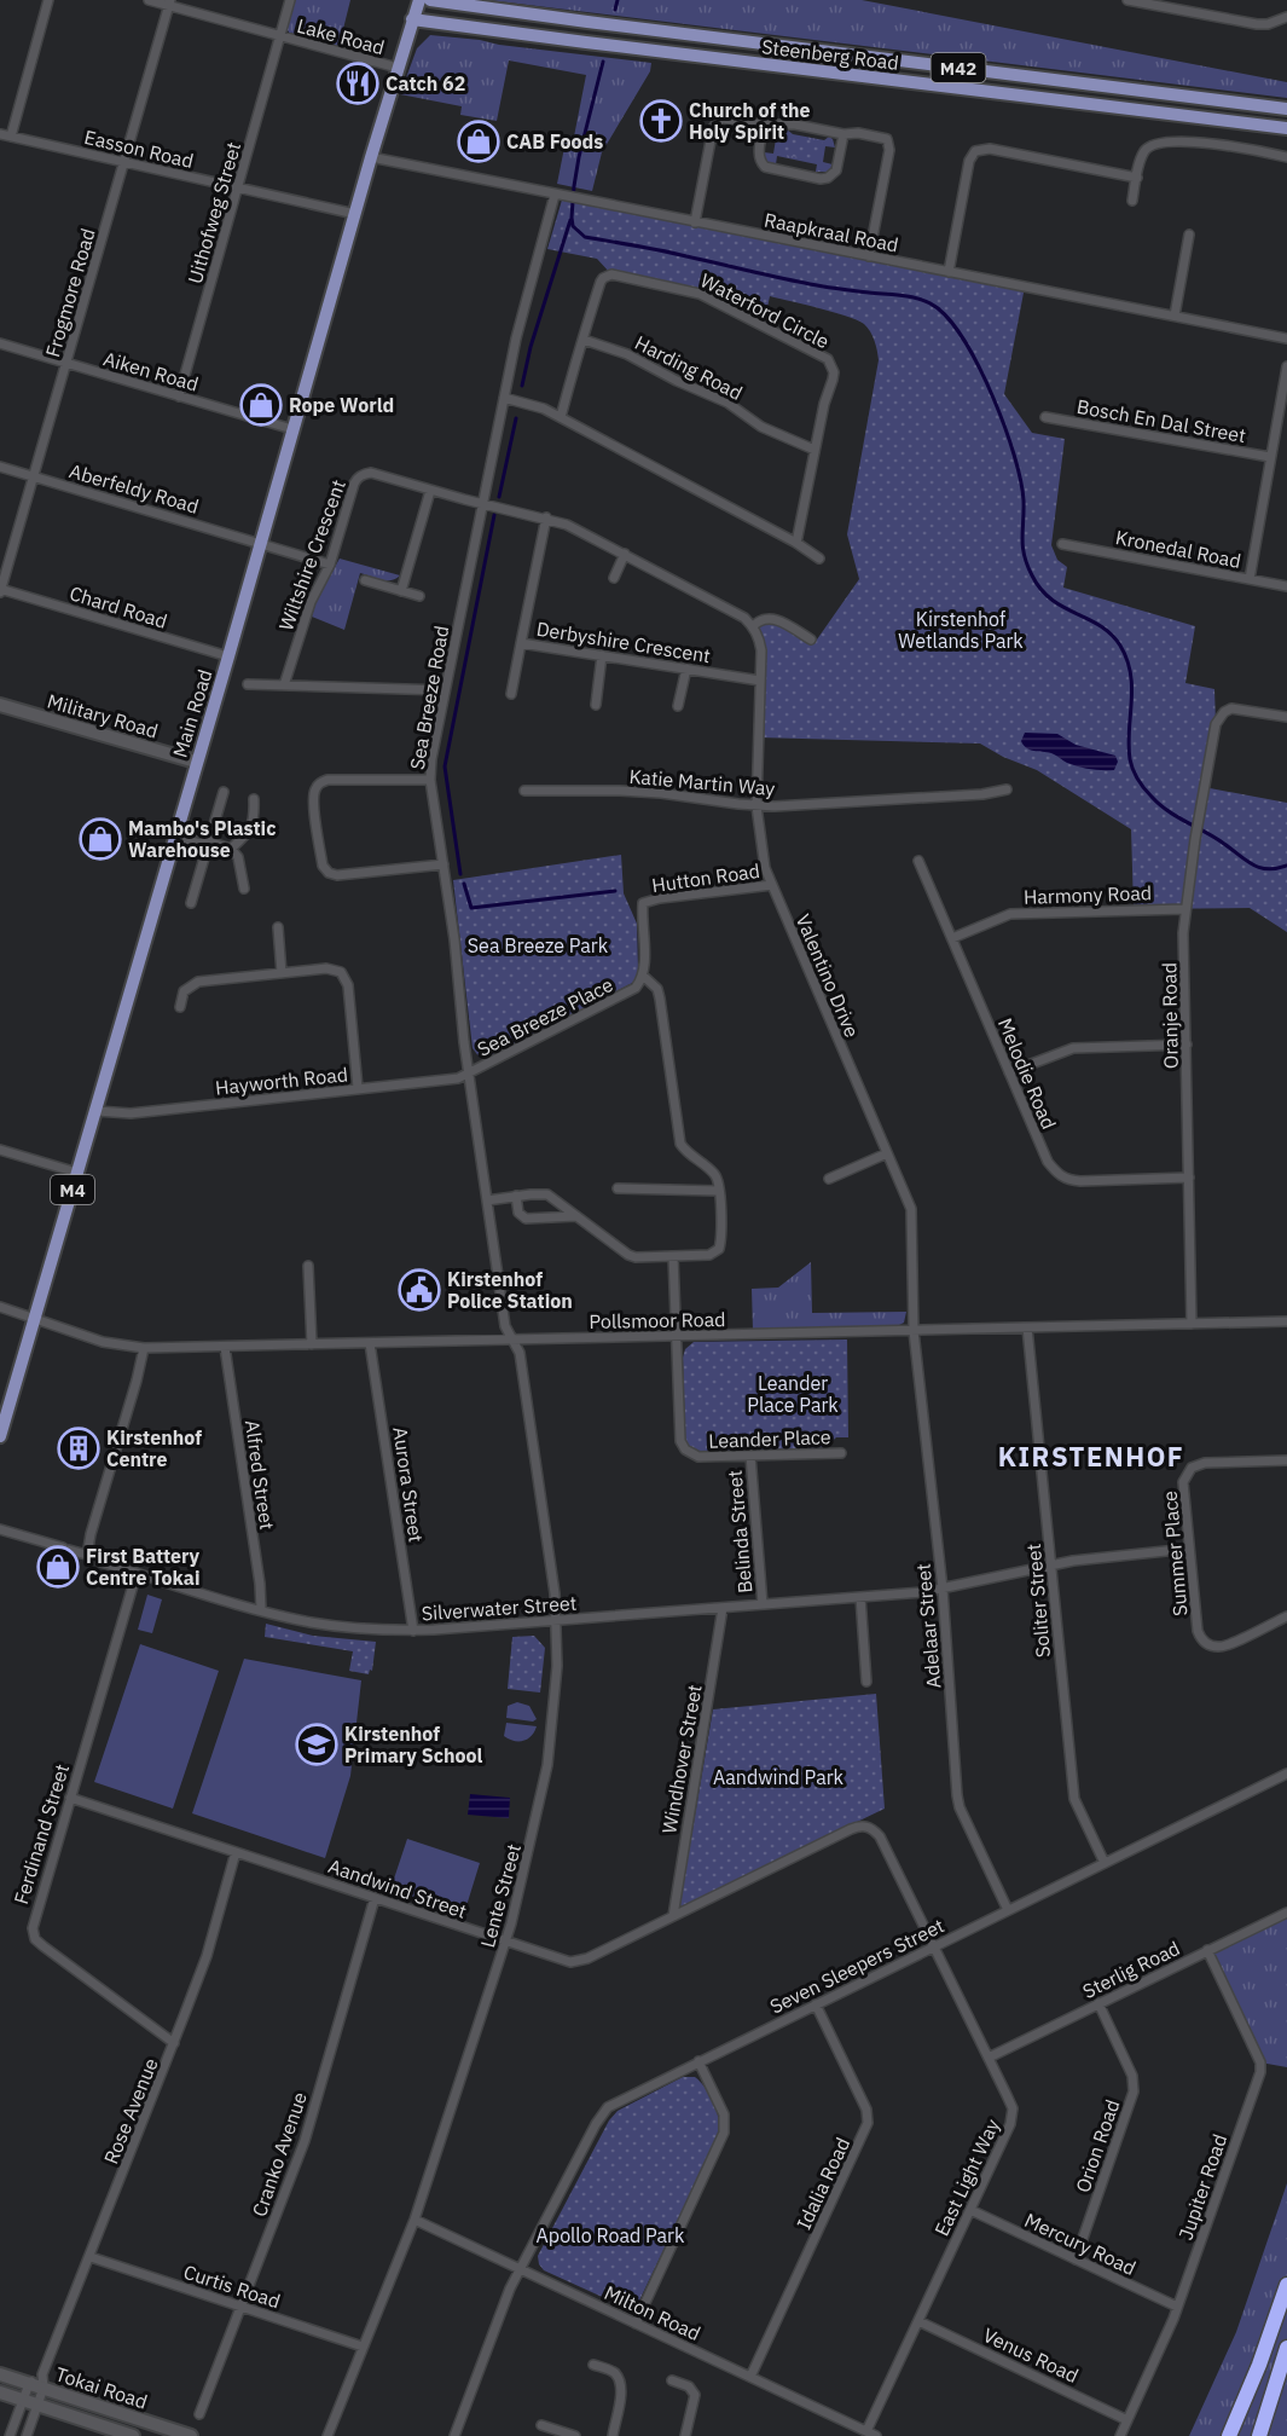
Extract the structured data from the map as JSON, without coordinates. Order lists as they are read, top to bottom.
{
  "streets": {
    "main road": [
      "Steenberg Road",
      "M42",
      "Main Road",
      "Military Road",
      "M4",
      "Tokai Road"
    ],
    "street": [
      "Lake Road",
      "Easson Road",
      "Uithofweg Street",
      "Raapkraal Road",
      "Frogmore Road",
      "Waterford Circle",
      "Harding Road",
      "Aiken Road",
      "Bosch En Dal Street",
      "Aberfeldy Road",
      "Kronedal Road",
      "Wiltshire Crescent",
      "Chard Road",
      "Derbyshire Crescent",
      "Sea Breeze Road",
      "Katie Martin Way",
      "Hutton Road",
      "Harmony Road",
      "Valentino Drive",
      "Oranje Road",
      "Sea Breeze Place",
      "Melodie Road",
      "Hayworth Road",
      "Pollsmoor Road",
      "Leander Place",
      "Alfred Street",
      "Aurora Street",
      "Belinda Street",
      "Summer Place",
      "Soliter Street",
      "Silverwater Street",
      "Adelaar Street",
      "Windhover Street",
      "Ferdinand Street",
      "Aandwind Street",
      "Lente Street",
      "Seven Sleepers Street",
      "Sterlig Road",
      "Rose Avenue",
      "Orion Road",
      "Cranko Avenue",
      "East Light Way",
      "Idalia Road",
      "Jupiter Road",
      "Mercury Road",
      "Curtis Road",
      "Milton Road",
      "Venus Road"
    ]
  },
  "crossings": [
    ["Lake Road", "Uithofweg Street"],
    ["Lake Road", "Frogmore Road"],
    ["Lake Road", "Main Road"],
    ["Steenberg Road", "Main Road"],
    ["Easson Road", "Uithofweg Street"],
    ["Easson Road", "Frogmore Road"],
    ["Easson Road", "Main Road"],
    ["Uithofweg Street", "Aiken Road"],
    ["Raapkraal Road", "Sea Breeze Road"],
    ["Raapkraal Road", "Main Road"],
    ["Frogmore Road", "Aiken Road"],
    ["Frogmore Road", "Aberfeldy Road"],
    ["Frogmore Road", "Chard Road"],
    ["Waterford Circle", "Harding Road"],
    ["Aiken Road", "Main Road"],
    ["Aberfeldy Road", "Wiltshire Crescent"],
    ["Aberfeldy Road", "Main Road"],
    ["Wiltshire Crescent", "Sea Breeze Road"],
    ["Chard Road", "Main Road"],
    ["Derbyshire Crescent", "Valentino Drive"],
    ["Sea Breeze Road", "Sea Breeze Place"],
    ["Sea Breeze Road", "Hayworth Road"],
    ["Sea Breeze Road", "Pollsmoor Road"],
    ["Sea Breeze Road", "Lente Street"],
    ["Main Road", "Military Road"],
    ["Main Road", "Hayworth Road"],
    ["Main Road", "Pollsmoor Road"],
    ["Katie Martin Way", "Valentino Drive"],
    ["Hutton Road", "Valentino Drive"],
    ["Hutton Road", "Sea Breeze Place"],
    ["Harmony Road", "Oranje Road"],
    ["Harmony Road", "Melodie Road"],
    ["Valentino Drive", "Pollsmoor Road"],
    ["Valentino Drive", "Adelaar Street"],
    ["Oranje Road", "Melodie Road"],
    ["Oranje Road", "Pollsmoor Road"],
    ["Sea Breeze Place", "Hayworth Road"],
    ["Pollsmoor Road", "Leander Place"],
    ["Pollsmoor Road", "Alfred Street"],
    ["Pollsmoor Road", "Aurora Street"],
    ["Pollsmoor Road", "Soliter Street"],
    ["Pollsmoor Road", "Adelaar Street"],
    ["Pollsmoor Road", "Lente Street"],
    ["Leander Place", "Belinda Street"],
    ["Alfred Street", "Silverwater Street"],
    ["Aurora Street", "Silverwater Street"],
    ["Belinda Street", "Silverwater Street"],
    ["Summer Place", "Silverwater Street"],
    ["Soliter Street", "Silverwater Street"],
    ["Soliter Street", "Seven Sleepers Street"],
    ["Silverwater Street", "Adelaar Street"],
    ["Silverwater Street", "Windhover Street"],
    ["Silverwater Street", "Ferdinand Street"],
    ["Silverwater Street", "Lente Street"],
    ["Adelaar Street", "Seven Sleepers Street"],
    ["Windhover Street", "Aandwind Street"],
    ["Ferdinand Street", "Aandwind Street"],
    ["Ferdinand Street", "Rose Avenue"],
    ["Aandwind Street", "Lente Street"],
    ["Aandwind Street", "Rose Avenue"],
    ["Aandwind Street", "Cranko Avenue"],
    ["Aandwind Street", "East Light Way"],
    ["Lente Street", "Curtis Road"],
    ["Lente Street", "Milton Road"],
    ["Seven Sleepers Street", "East Light Way"],
    ["Seven Sleepers Street", "Idalia Road"],
    ["Seven Sleepers Street", "Milton Road"],
    ["Sterlig Road", "Orion Road"],
    ["Sterlig Road", "East Light Way"],
    ["Sterlig Road", "Jupiter Road"],
    ["Rose Avenue", "Curtis Road"],
    ["Rose Avenue", "Tokai Road"],
    ["Orion Road", "Mercury Road"],
    ["Cranko Avenue", "Curtis Road"],
    ["East Light Way", "Mercury Road"],
    ["East Light Way", "Milton Road"],
    ["East Light Way", "Venus Road"],
    ["Idalia Road", "Milton Road"],
    ["Jupiter Road", "Mercury Road"],
    ["Jupiter Road", "Venus Road"]
  ],
  "districts": ["KIRSTENHOF"],
  "parks": [
    "Kirstenhof Wetlands Park",
    "Sea Breeze Park",
    "Leander Place Park",
    "Aandwind Park",
    "Apollo Road Park"
  ],
  "places": {
    "restaurant": ["Catch 62"],
    "church": ["Church of the Holy Spirit"],
    "shop": [
      "CAB Foods",
      "Rope World",
      "Mambo's Plastic Warehouse",
      "First Battery Centre Tokai"
    ],
    "public building": ["Kirstenhof Police Station"],
    "building": ["Kirstenhof Centre"],
    "school or university": ["Kirstenhof Primary School"]
  }
}
